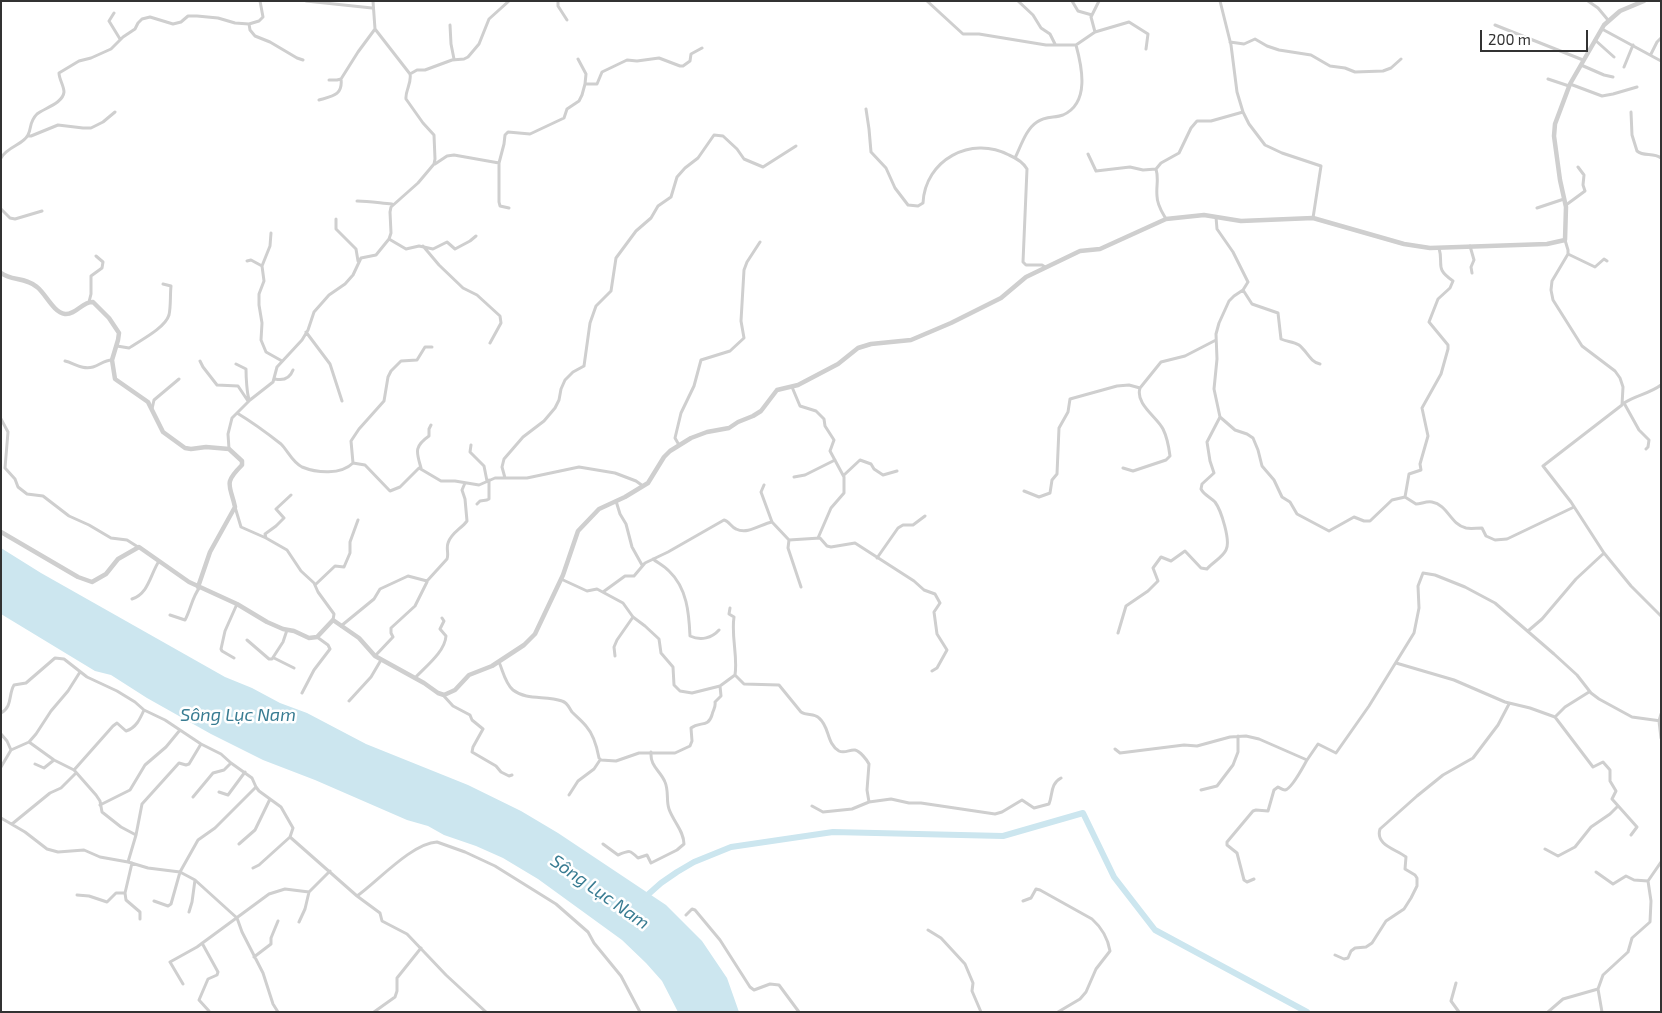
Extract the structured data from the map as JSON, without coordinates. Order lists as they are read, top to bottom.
{
  "water": ["Sông Lục Nam"],
  "scale_bar": "200 m"
}
